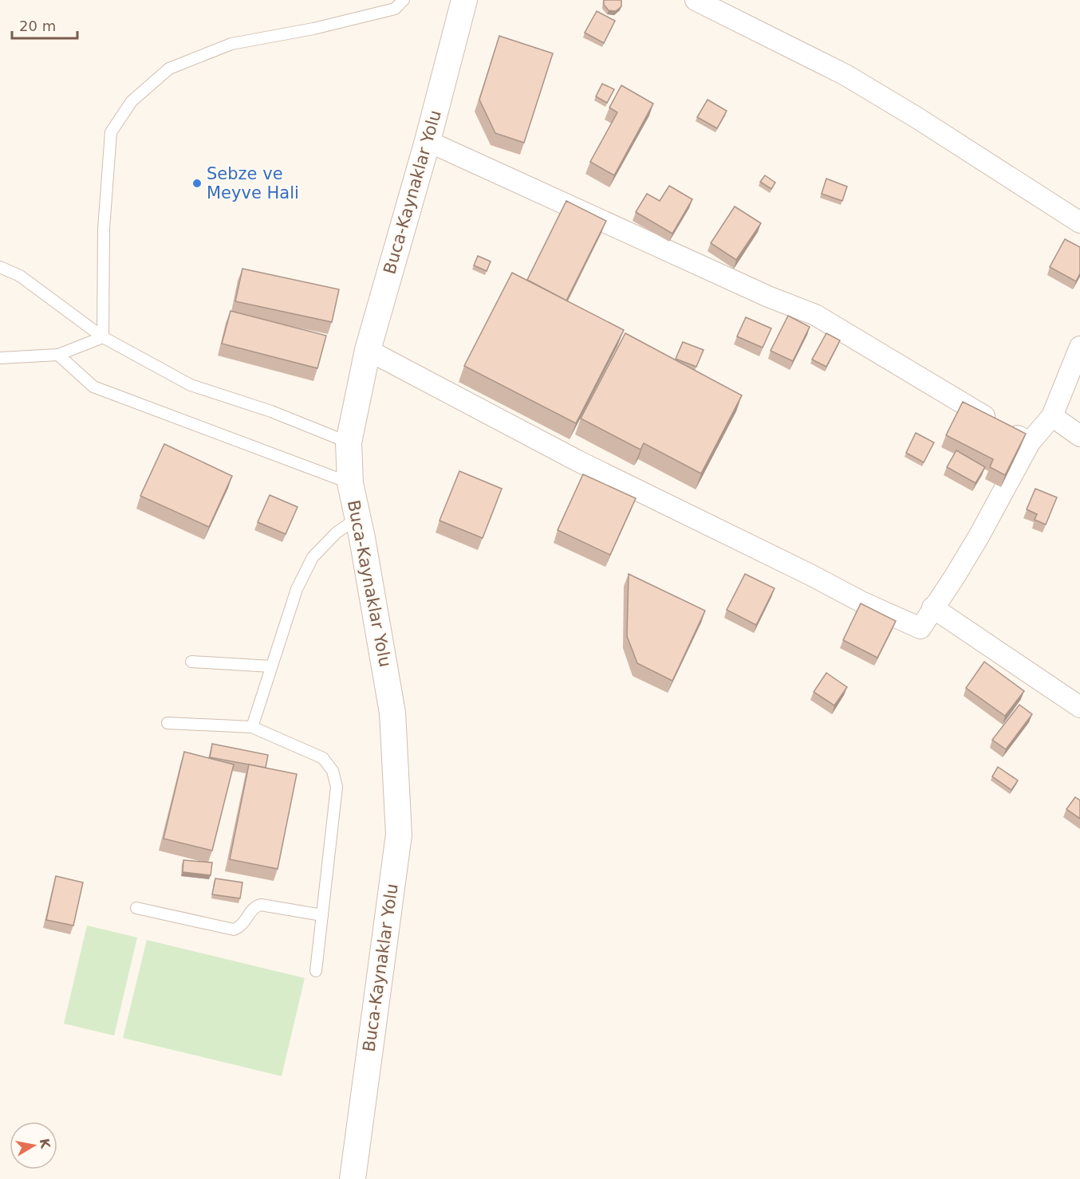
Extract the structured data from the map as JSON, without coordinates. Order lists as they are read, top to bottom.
{
  "streets": {
    "street": ["Buca-Kaynaklar Yolu"]
  },
  "places": ["Sebze ve Meyve Hali"],
  "scale_bar": "20 m",
  "north": "right"
}
